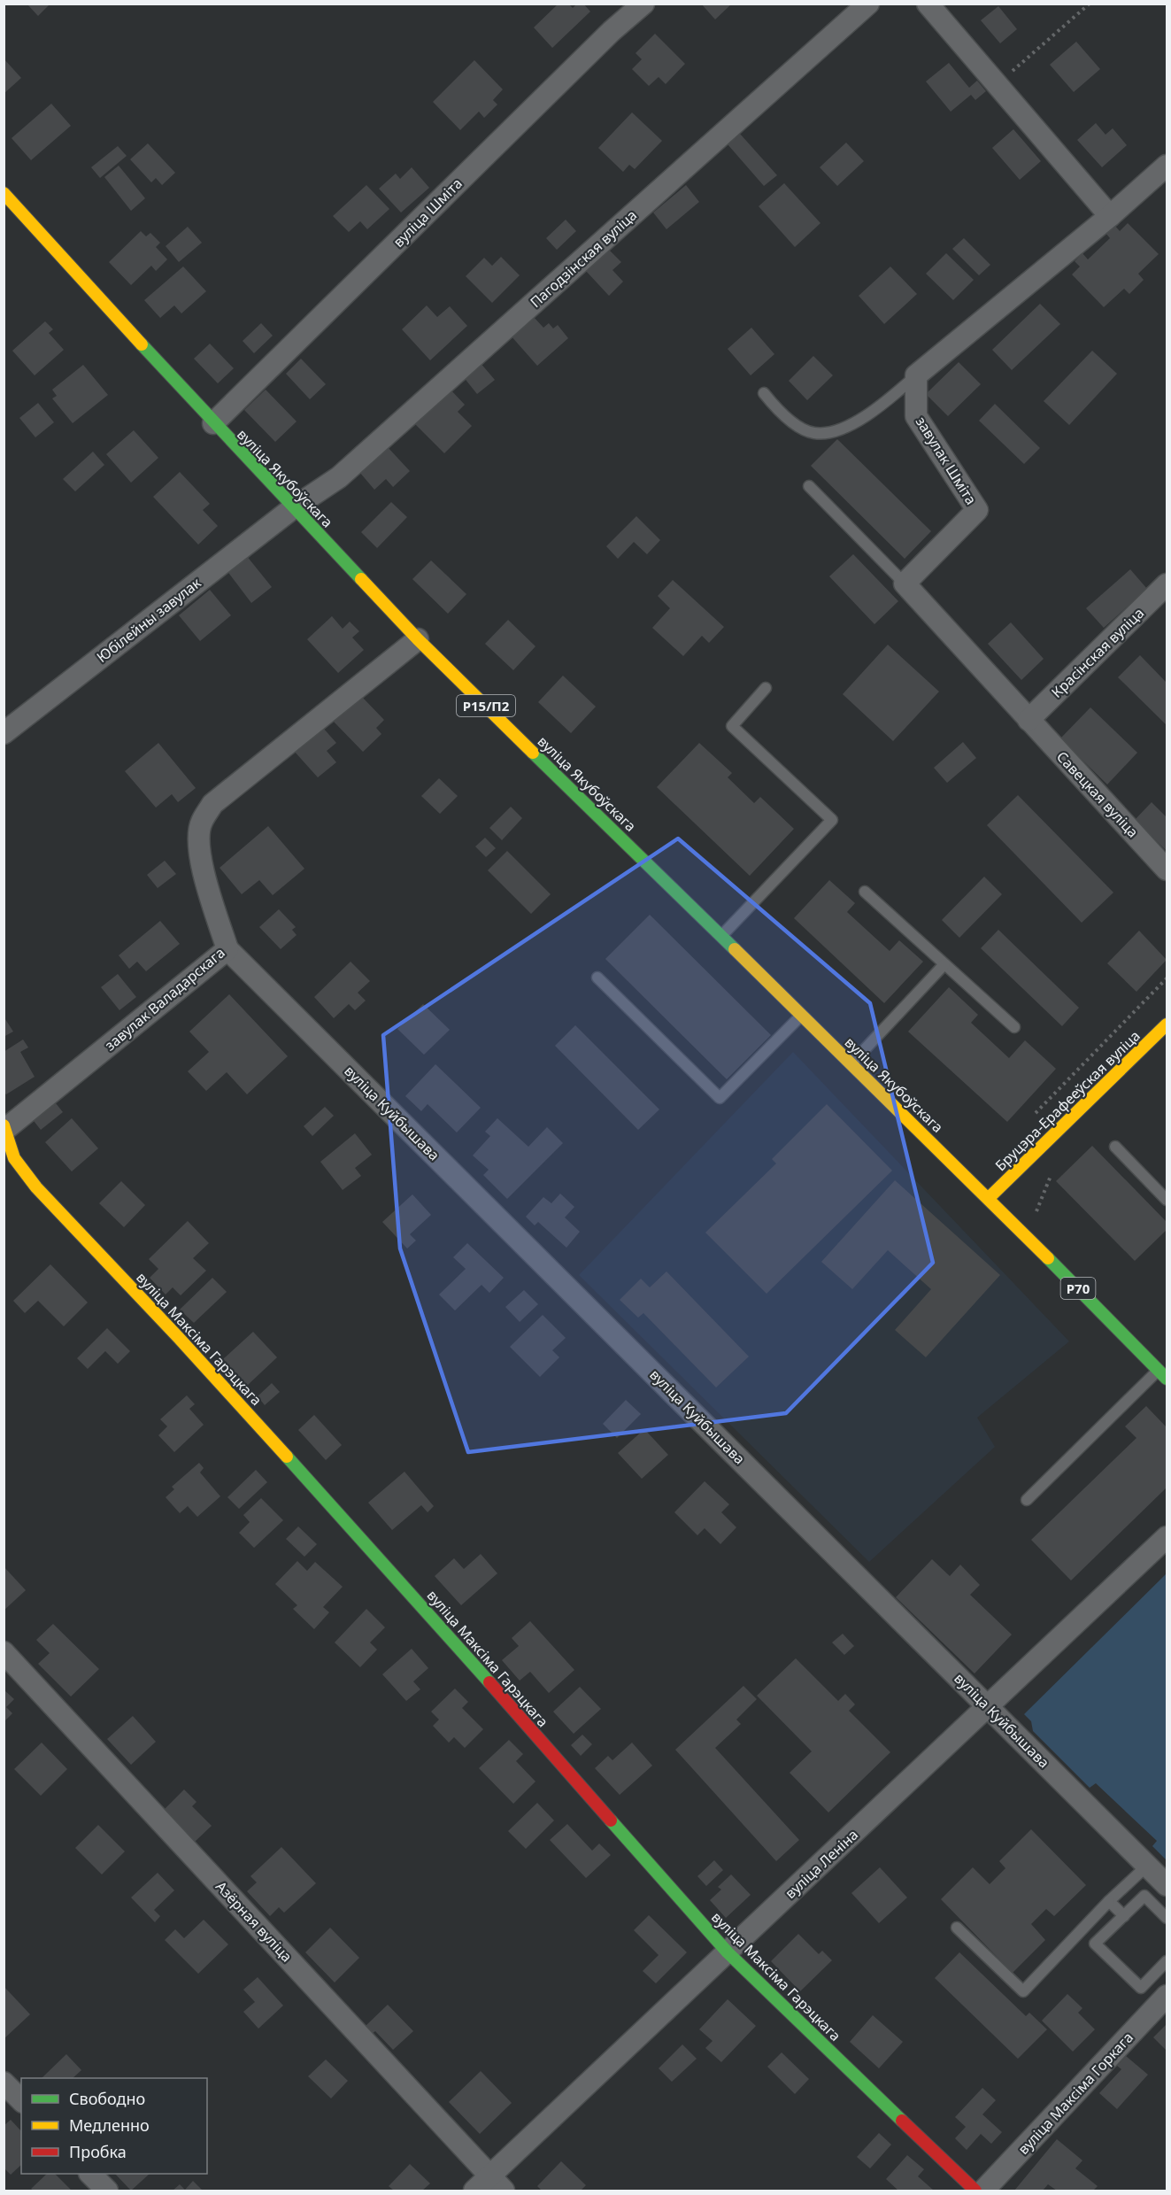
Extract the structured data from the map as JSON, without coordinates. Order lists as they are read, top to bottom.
{
  "streets": {
    "main road": [
      "вуліца Якубоўскага",
      "Р15/П2",
      "Бруцэра-Ерафееўская вуліца",
      "Р70",
      "вуліца Максіма Гарэцкага"
    ],
    "street": [
      "вуліца Шміта",
      "Пагодзінская вуліца",
      "завулак Шміта",
      "Юбілейны завулак",
      "Красінская вуліца",
      "Савецкая вуліца",
      "завулак Валадарскага",
      "вуліца Куйбышава",
      "вуліца Леніна",
      "Азёрная вуліца",
      "вуліца Максіма Горкага"
    ]
  },
  "crossings": [
    ["вуліца Шміта", "вуліца Якубоўскага"],
    ["Пагодзінская вуліца", "вуліца Якубоўскага"],
    ["Пагодзінская вуліца", "Юбілейны завулак"],
    ["вуліца Якубоўскага", "Юбілейны завулак"],
    ["вуліца Якубоўскага", "завулак Валадарскага"],
    ["вуліца Якубоўскага", "Бруцэра-Ерафееўская вуліца"],
    ["Красінская вуліца", "Савецкая вуліца"],
    ["завулак Валадарскага", "вуліца Куйбышава"],
    ["завулак Валадарскага", "вуліца Максіма Гарэцкага"],
    ["вуліца Куйбышава", "вуліца Леніна"],
    ["вуліца Максіма Гарэцкага", "вуліца Леніна"],
    ["вуліца Леніна", "Азёрная вуліца"]
  ],
  "legend": ["Свободно", "Медленно", "Пробка"]
}
